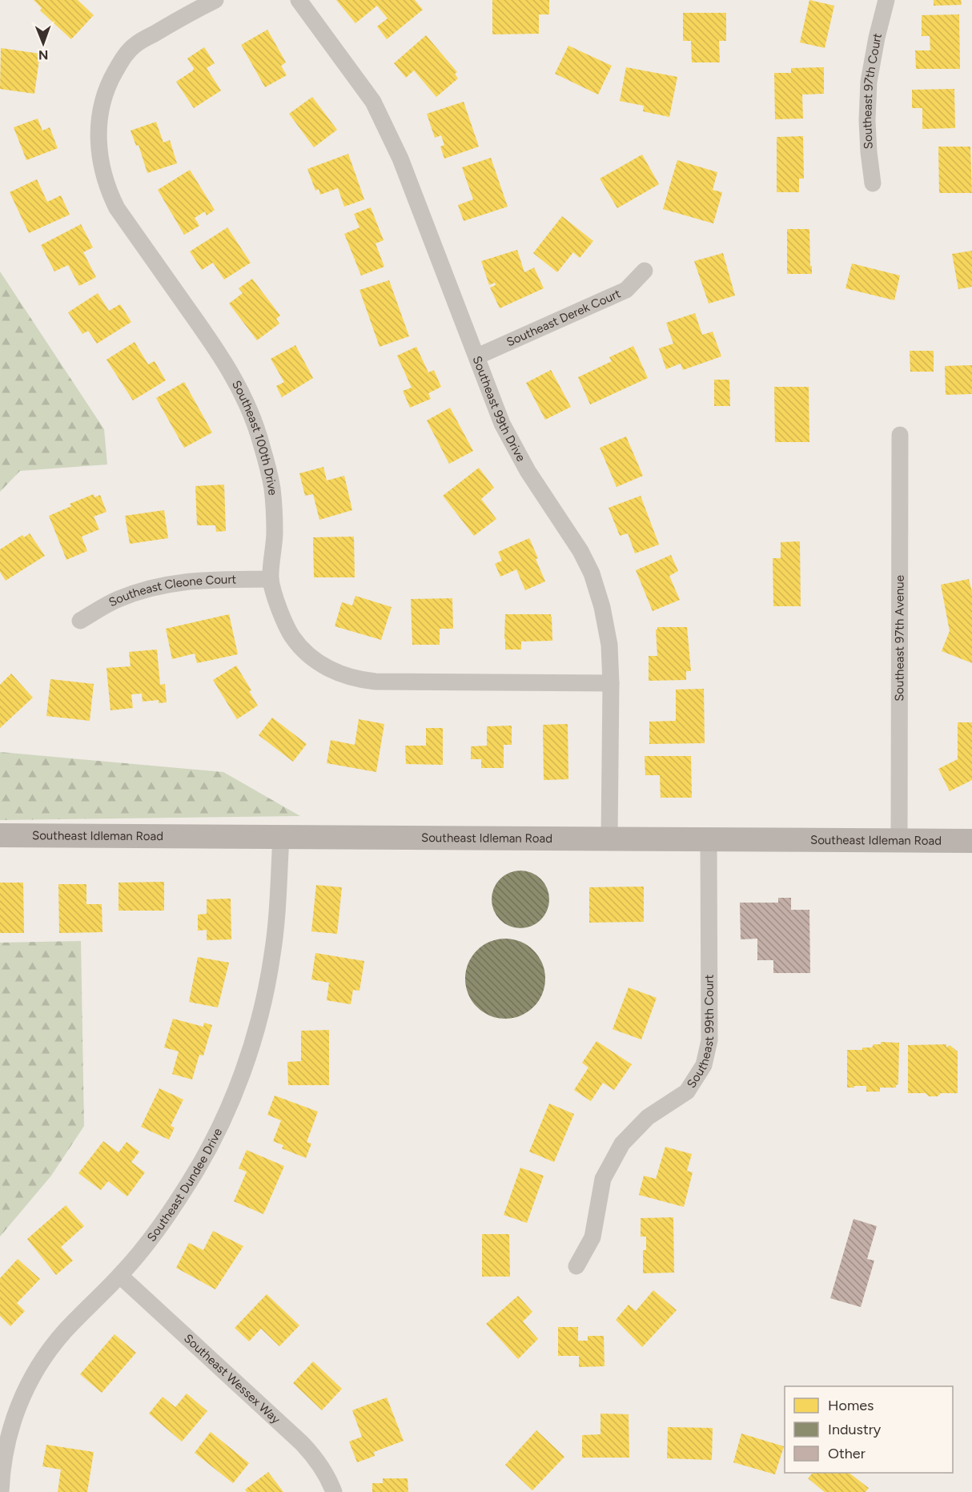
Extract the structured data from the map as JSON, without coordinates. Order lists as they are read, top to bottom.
{
  "streets": {
    "main road": ["Southeast Idleman Road"],
    "street": [
      "Southeast 97th Court",
      "Southeast Derek Court",
      "Southeast 99th Drive",
      "Southeast 100th Drive",
      "Southeast Cleone Court",
      "Southeast 97th Avenue",
      "Southeast 99th Court",
      "Southeast Dundee Drive",
      "Southeast Wessex Way"
    ]
  },
  "crossings": [
    ["Southeast Derek Court", "Southeast 99th Drive"],
    ["Southeast 99th Drive", "Southeast 100th Drive"],
    ["Southeast 99th Drive", "Southeast Idleman Road"],
    ["Southeast 100th Drive", "Southeast Cleone Court"],
    ["Southeast 97th Avenue", "Southeast Idleman Road"],
    ["Southeast Idleman Road", "Southeast 99th Court"],
    ["Southeast Idleman Road", "Southeast Dundee Drive"],
    ["Southeast Dundee Drive", "Southeast Wessex Way"]
  ],
  "legend": ["Homes", "Industry", "Other"],
  "north": "bottom"
}
